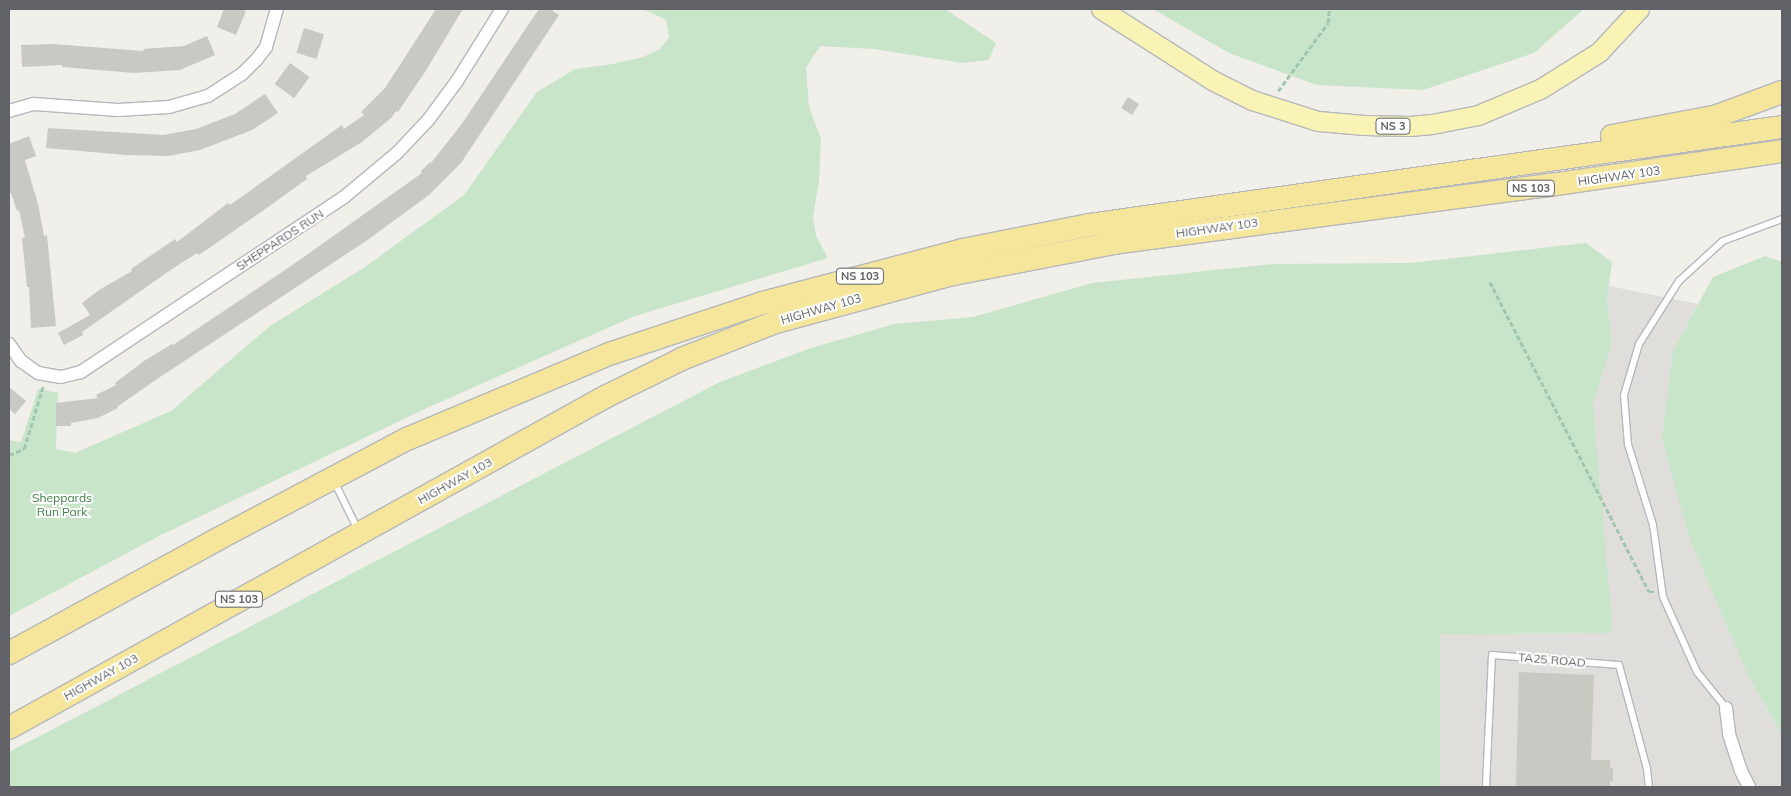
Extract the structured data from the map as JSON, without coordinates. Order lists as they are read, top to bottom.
{
  "streets": {
    "highway": ["HIGHWAY 103", "NS 103"],
    "main road": ["NS 3"],
    "street": ["SHEPPARDS RUN"],
    "lane": ["TA25 ROAD"]
  },
  "parks": ["Sheppards Run Park"]
}
